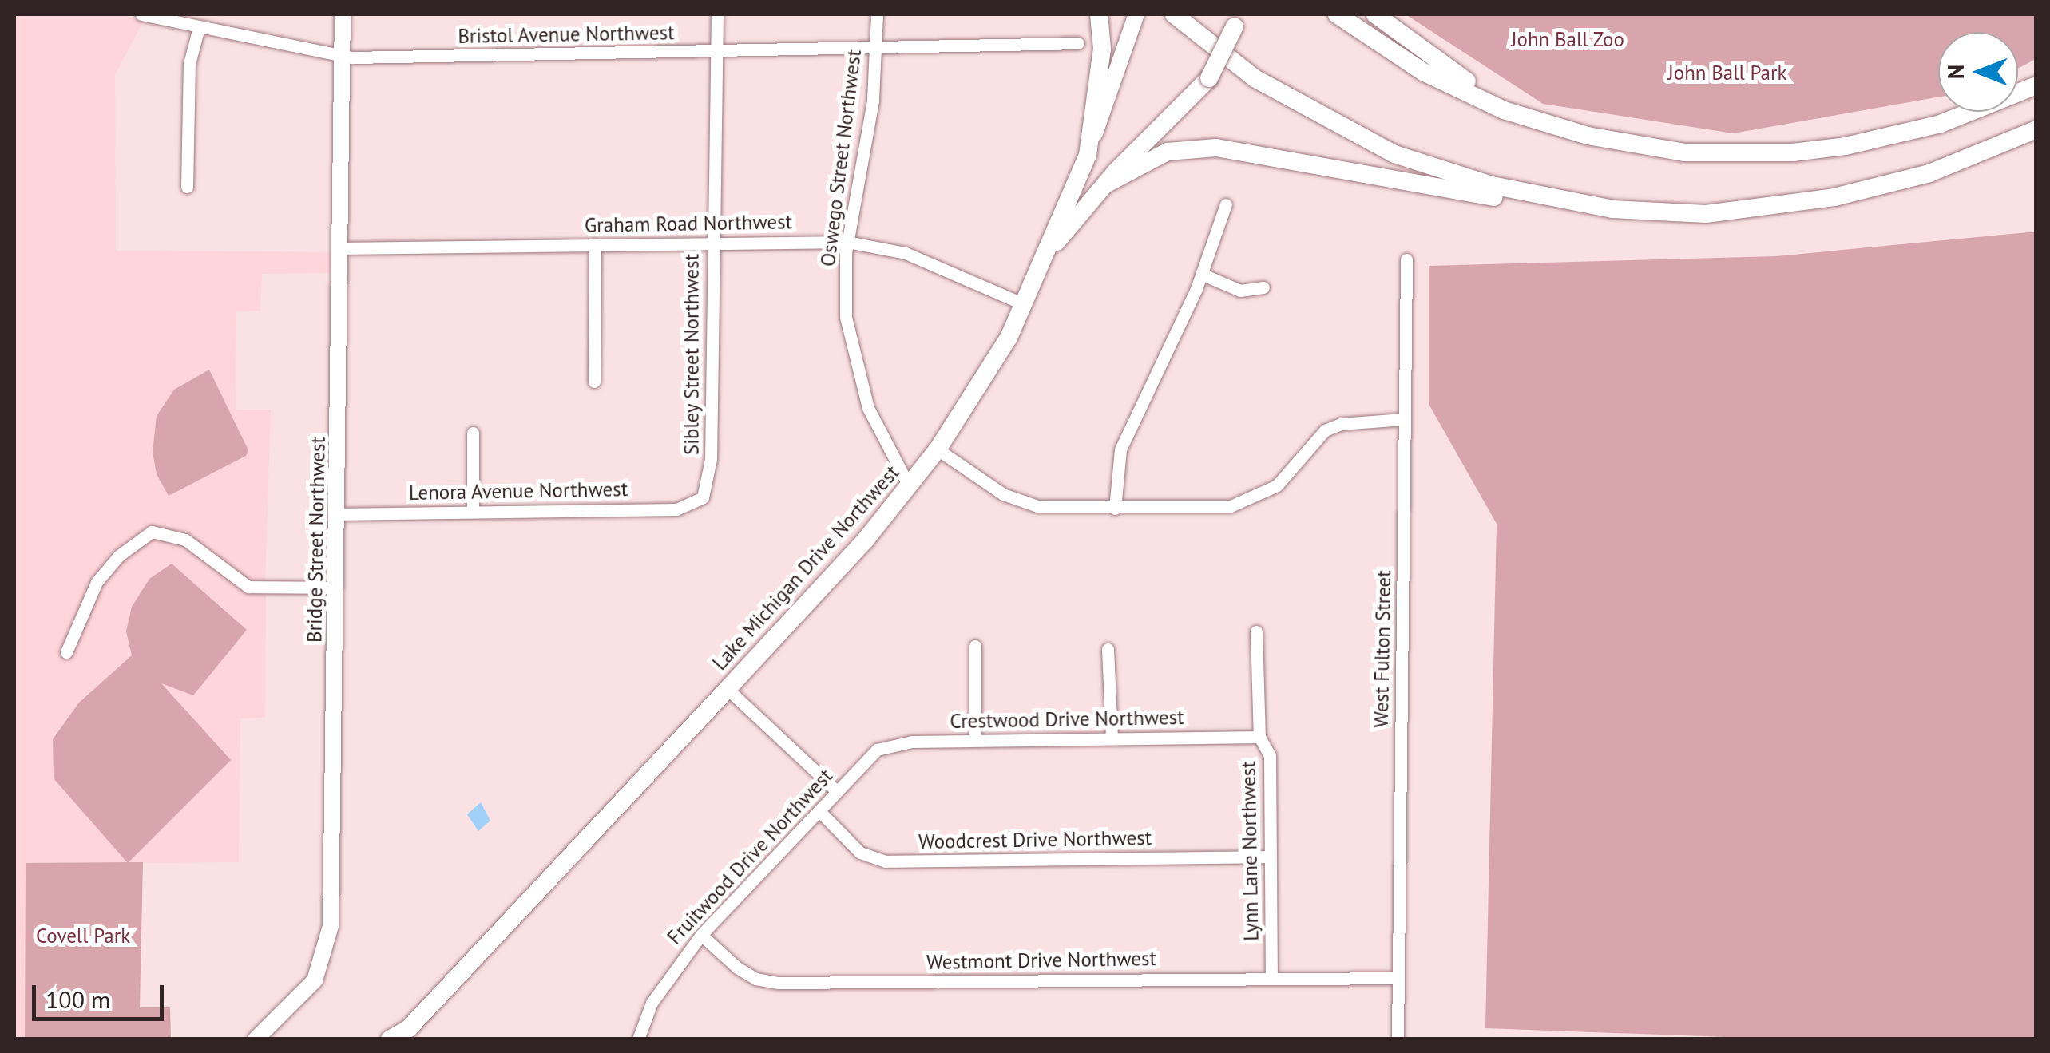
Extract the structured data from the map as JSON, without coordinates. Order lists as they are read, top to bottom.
{
  "streets": {
    "highway": ["Lake Michigan Drive Northwest"],
    "main road": ["Bridge Street Northwest"],
    "street": [
      "Bristol Avenue Northwest",
      "Oswego Street Northwest",
      "Graham Road Northwest",
      "Sibley Street Northwest",
      "Lenora Avenue Northwest",
      "West Fulton Street",
      "Crestwood Drive Northwest",
      "Woodcrest Drive Northwest",
      "Lynn Lane Northwest",
      "Fruitwood Drive Northwest",
      "Westmont Drive Northwest"
    ]
  },
  "crossings": [
    ["Bristol Avenue Northwest", "Oswego Street Northwest"],
    ["Bristol Avenue Northwest", "Sibley Street Northwest"],
    ["Bristol Avenue Northwest", "Bridge Street Northwest"],
    ["Oswego Street Northwest", "Graham Road Northwest"],
    ["Oswego Street Northwest", "Lake Michigan Drive Northwest"],
    ["Graham Road Northwest", "Sibley Street Northwest"],
    ["Graham Road Northwest", "Bridge Street Northwest"],
    ["Graham Road Northwest", "Lake Michigan Drive Northwest"],
    ["Sibley Street Northwest", "Lenora Avenue Northwest"],
    ["Lenora Avenue Northwest", "Bridge Street Northwest"],
    ["West Fulton Street", "Westmont Drive Northwest"],
    ["Crestwood Drive Northwest", "Lynn Lane Northwest"],
    ["Crestwood Drive Northwest", "Fruitwood Drive Northwest"],
    ["Woodcrest Drive Northwest", "Lynn Lane Northwest"],
    ["Woodcrest Drive Northwest", "Fruitwood Drive Northwest"],
    ["Lynn Lane Northwest", "Westmont Drive Northwest"],
    ["Fruitwood Drive Northwest", "Westmont Drive Northwest"]
  ],
  "parks": ["John Ball Zoo", "John Ball Park", "Covell Park"],
  "scale_bar": "100 m",
  "north": "left"
}
